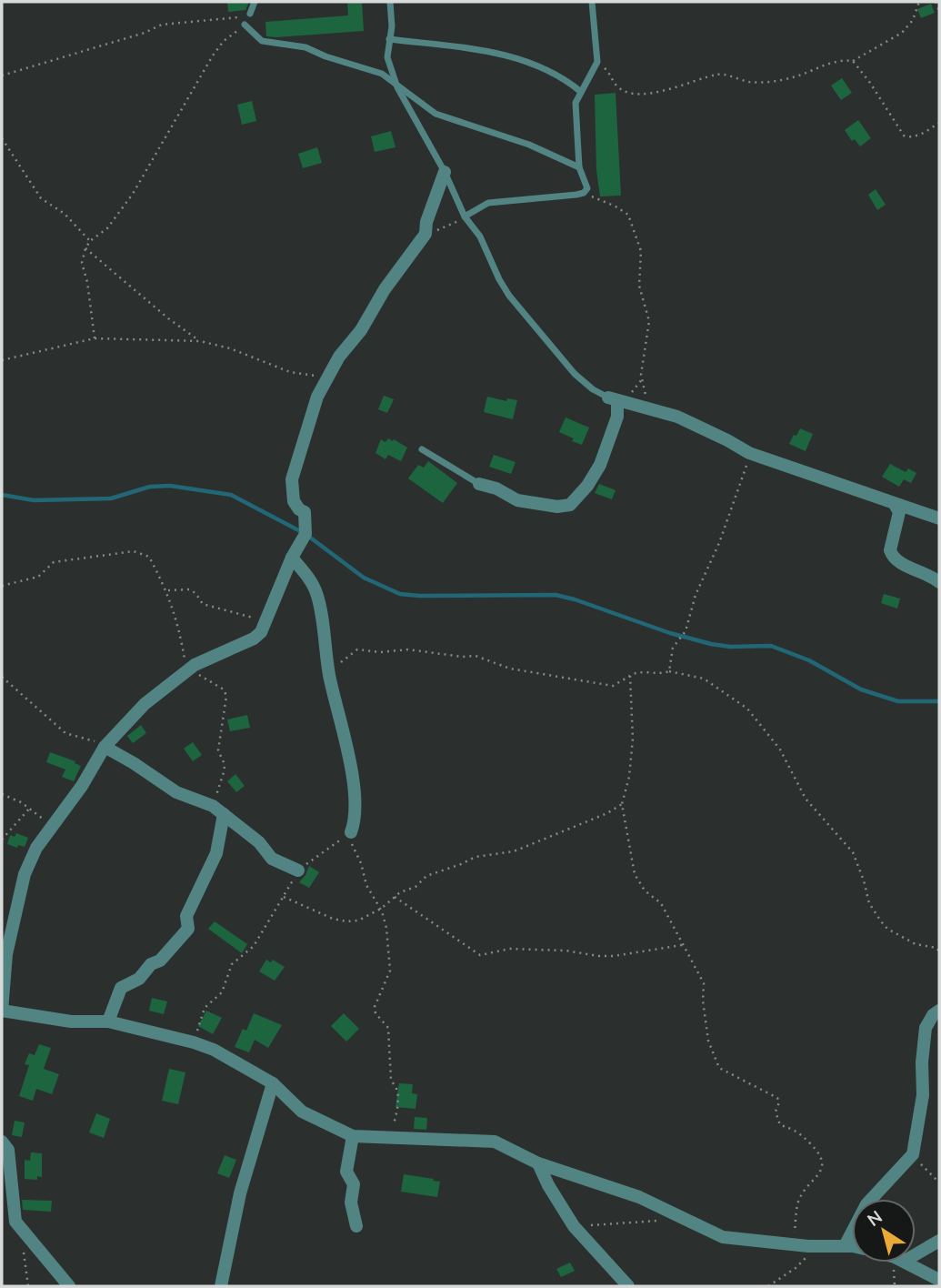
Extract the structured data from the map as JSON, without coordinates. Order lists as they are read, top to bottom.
{
  "north": "top left"
}
